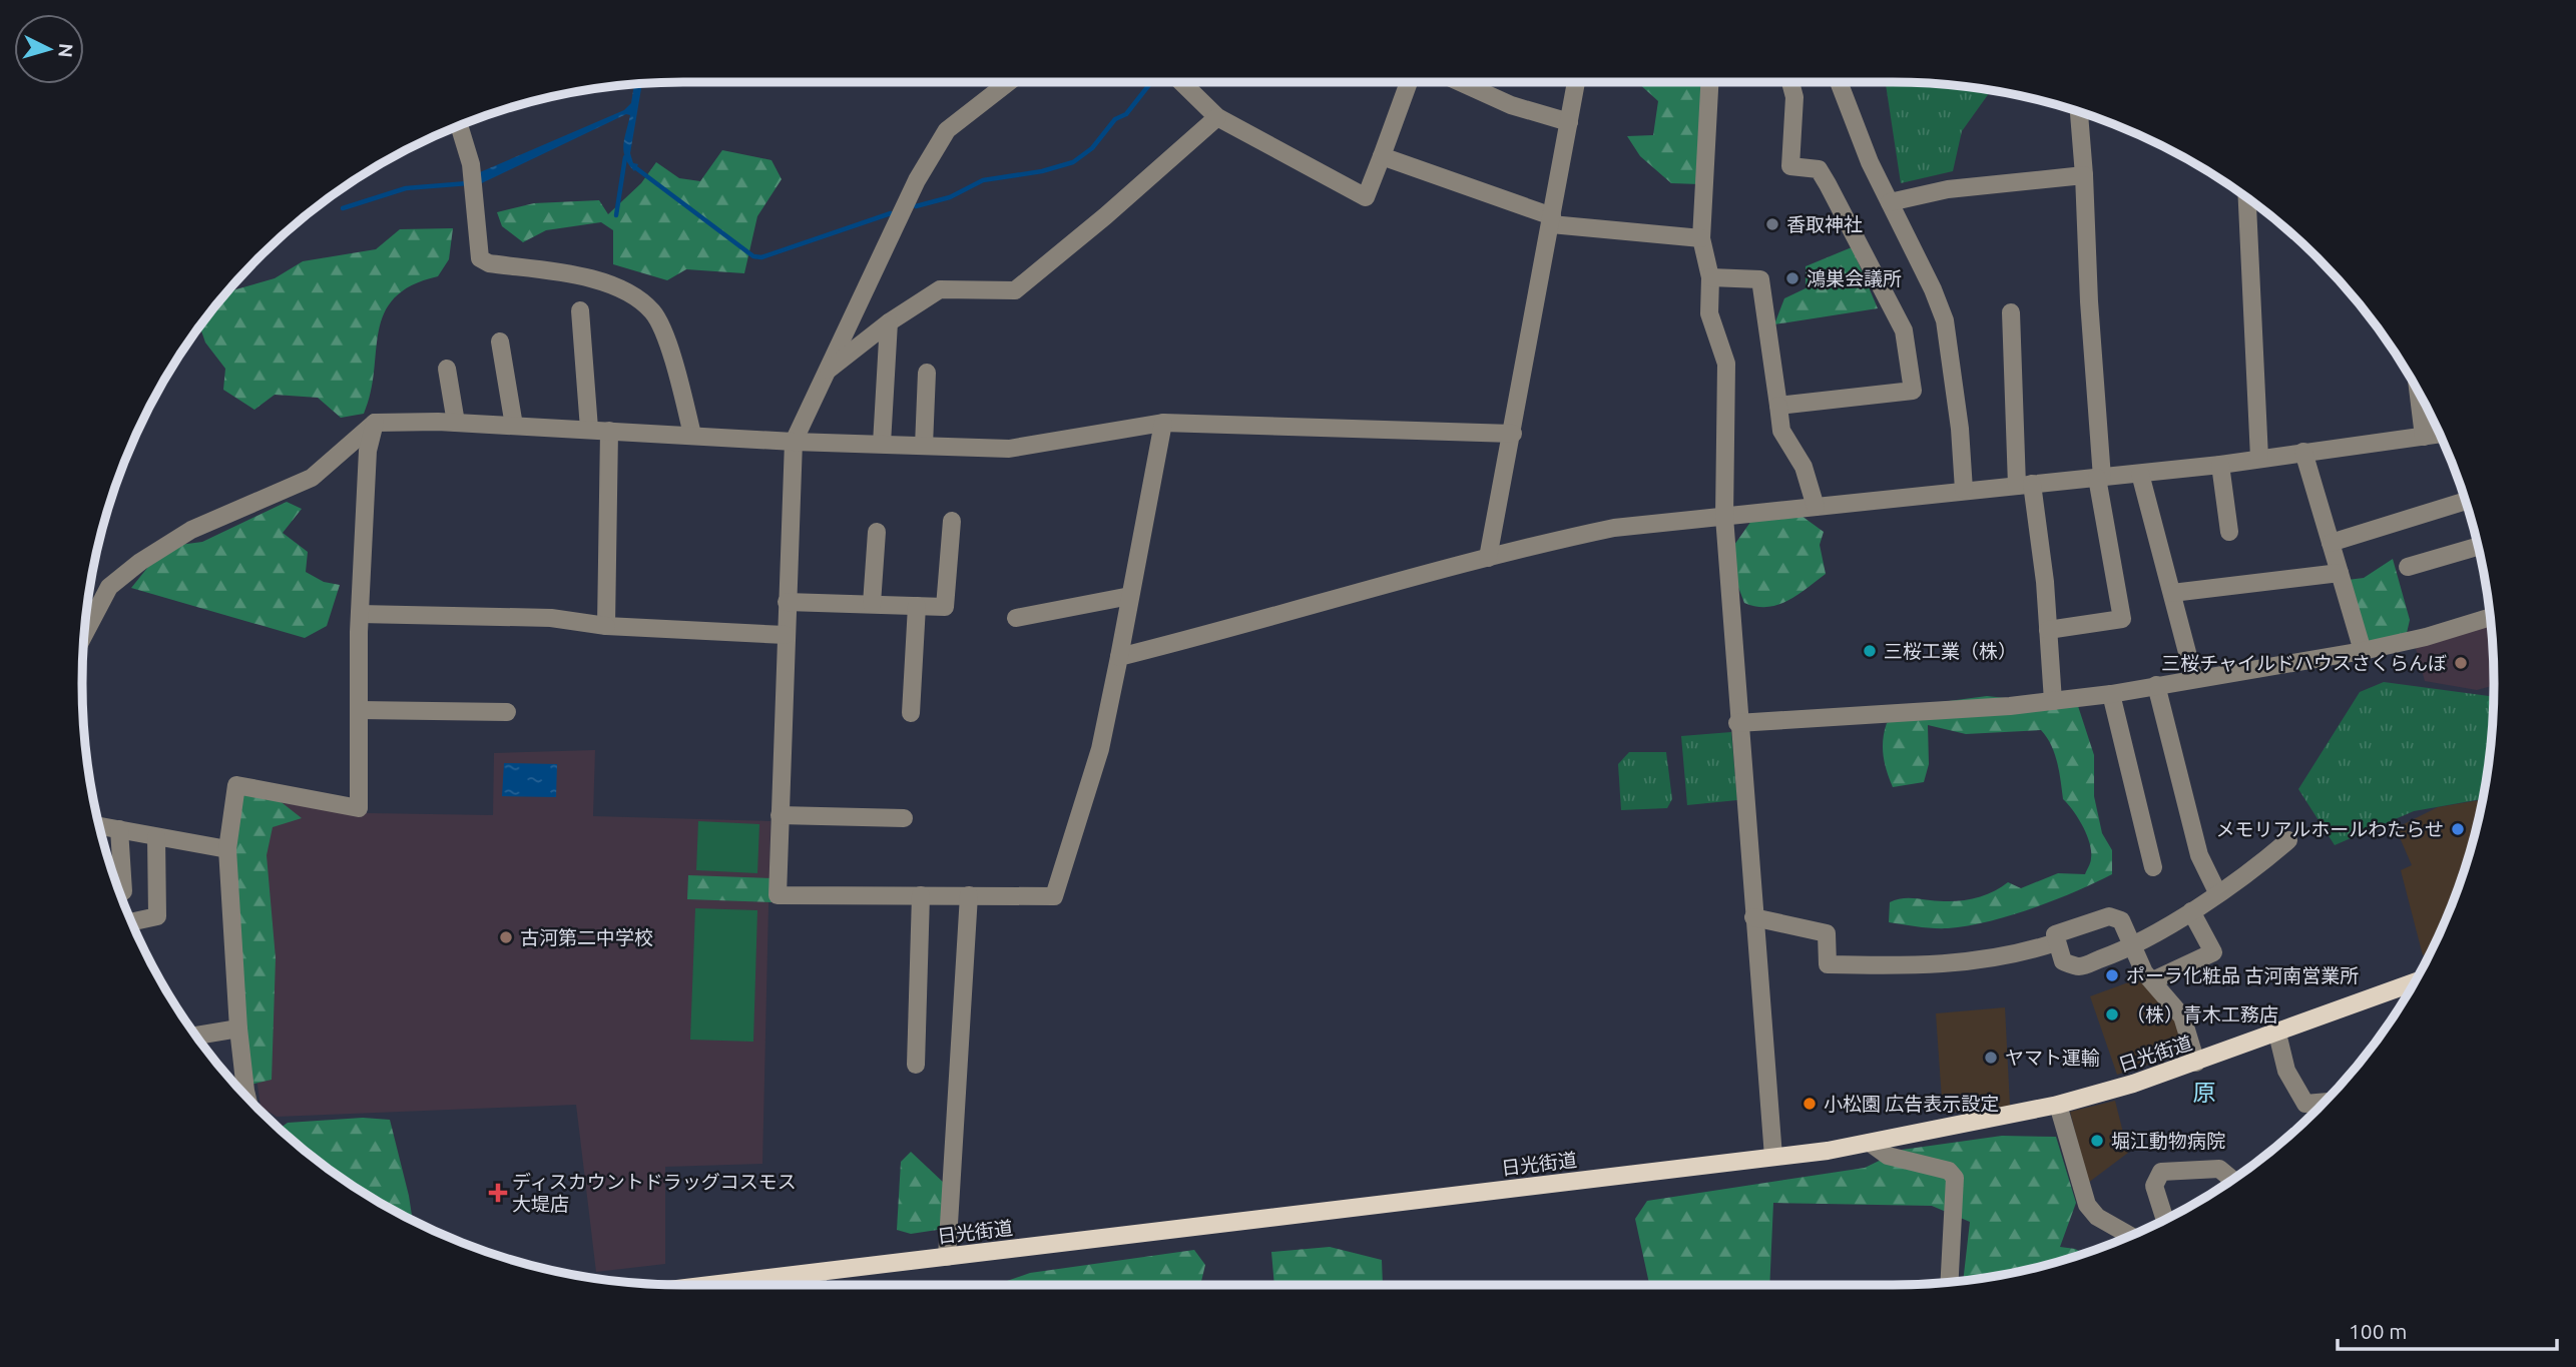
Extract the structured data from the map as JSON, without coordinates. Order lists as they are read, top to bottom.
{
  "streets": {
    "main road": ["日光街道"]
  },
  "districts": ["原"],
  "places": {
    "other": [
      "香取神社",
      "鴻巣会議所",
      "三桜工業（株）",
      "三桜チャイルドハウスさくらんぼ",
      "メモリアルホールわたらせ",
      "古河第二中学校",
      "ポーラ化粧品 古河南営業所",
      "（株）青木工務店",
      "ヤマト運輸",
      "小松園 広告表示設定",
      "堀江動物病院"
    ],
    "health": ["ディスカウントドラッグコスモス 大堤店"]
  },
  "scale_bar": "100 m",
  "north": "right"
}
